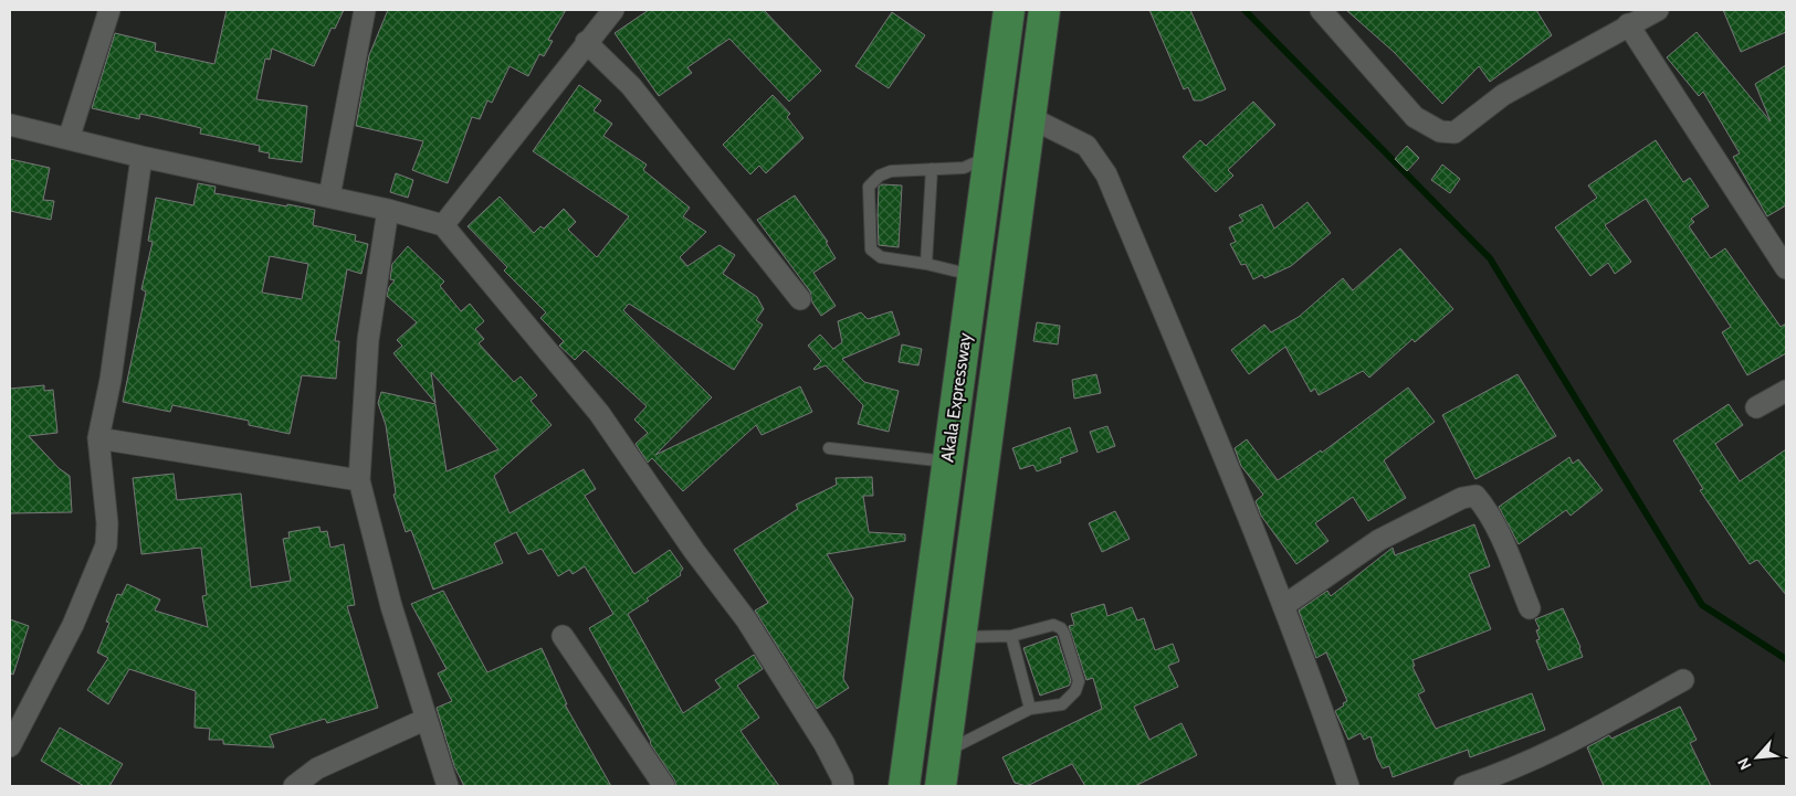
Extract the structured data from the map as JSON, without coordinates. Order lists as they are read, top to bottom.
{
  "streets": {
    "main road": ["Akala Expressway"]
  },
  "north": "bottom left"
}
